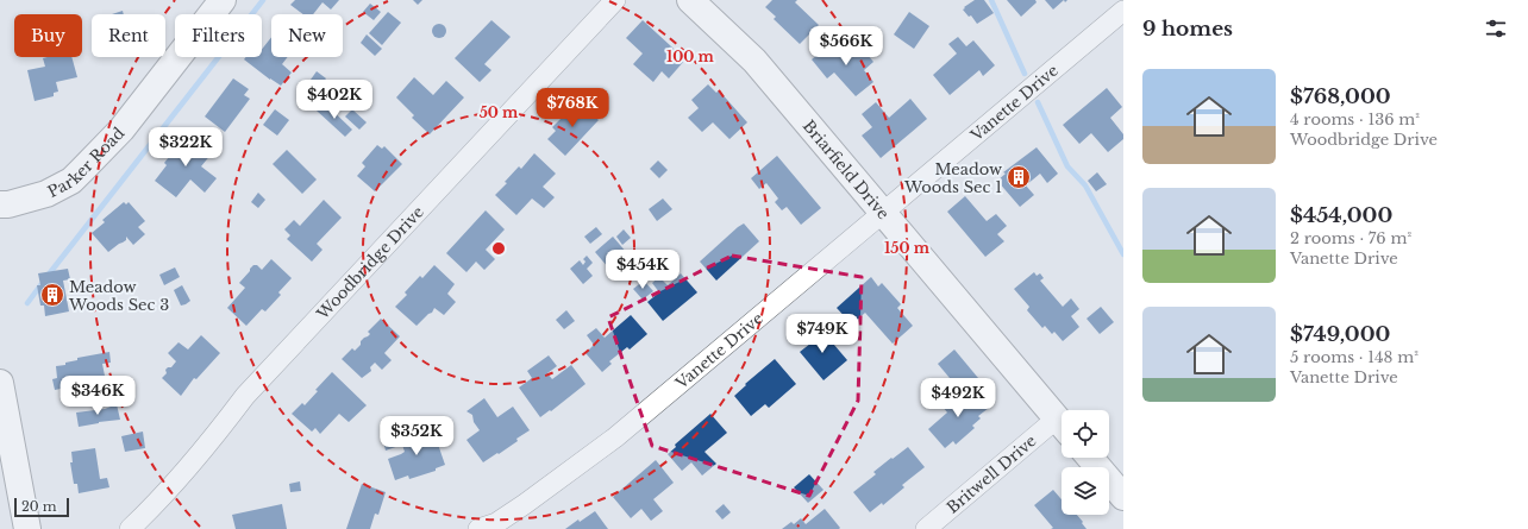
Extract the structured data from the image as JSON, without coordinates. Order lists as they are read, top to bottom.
{
  "streets": {
    "street": [
      "Vanette Drive",
      "Parker Road",
      "Briarfield Drive",
      "Woodbridge Drive",
      "Britwell Drive"
    ]
  },
  "crossings": [
    ["Vanette Drive", "Briarfield Drive"]
  ],
  "places": {
    "building": ["Meadow Woods Sec 1", "Meadow Woods Sec 3"]
  },
  "scale_bar": "20 m",
  "page": {
    "heading": "9 homes",
    "chip": [
      "Buy",
      "Rent",
      "Filters",
      "New"
    ],
    "price": [
      "$566K",
      "$402K",
      "$768K",
      "$322K",
      "$454K",
      "$749K",
      "$346K",
      "$492K",
      "$352K"
    ],
    "list": [
      {
        "name": "$768,000",
        "note": "4 rooms · 136 m² · Woodbridge Drive"
      },
      {
        "name": "$454,000",
        "note": "2 rooms · 76 m² · Vanette Drive"
      },
      {
        "name": "$749,000",
        "note": "5 rooms · 148 m² · Vanette Drive"
      }
    ],
    "scale": "20 m"
  },
  "rings": ["100 m", "50 m", "150 m"]
}
